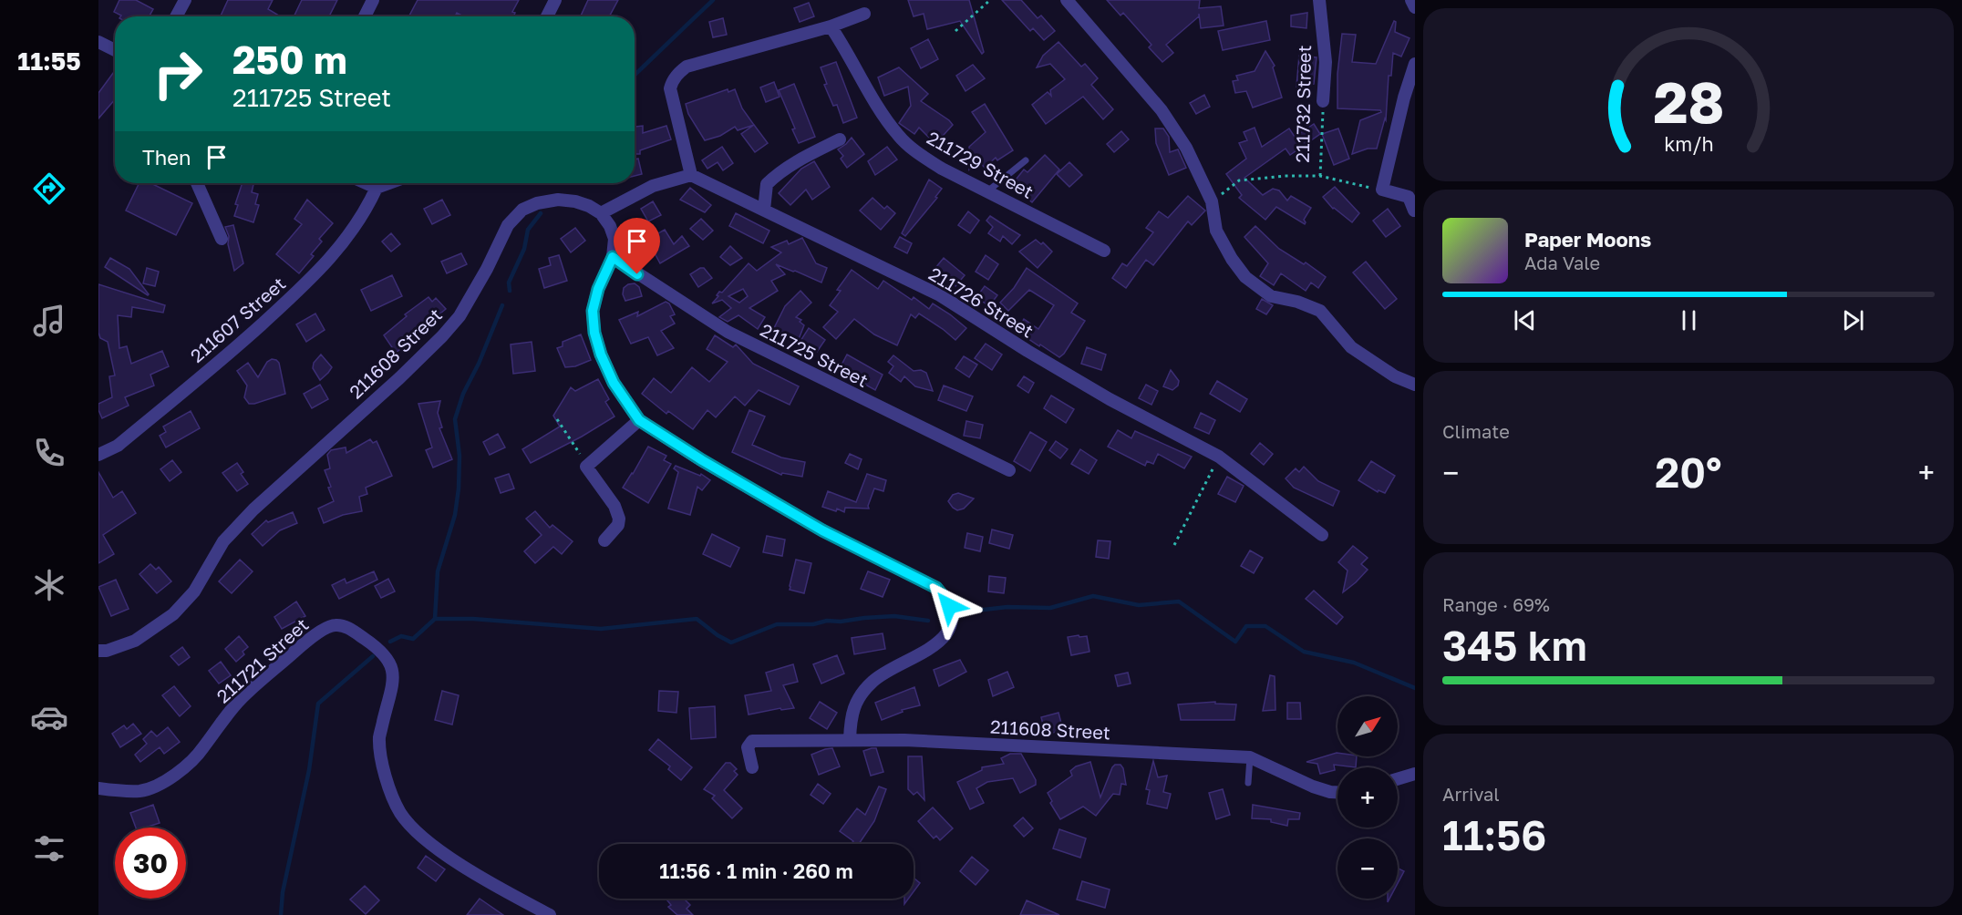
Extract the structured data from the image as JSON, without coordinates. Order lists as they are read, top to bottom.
{
  "streets": {
    "street": [
      "211732 Street",
      "211729 Street",
      "211726 Street",
      "211607 Street",
      "211608 Street",
      "211725 Street",
      "211721 Street"
    ]
  },
  "north": "top right",
  "page": {
    "tabs": "11:55",
    "turn": ["250 m", "211725 Street"],
    "then": "Then",
    "song": ["Paper Moons", "Ada Vale"],
    "tile": [
      "Climate",
      ["Range · 69%", "345 km"],
      ["Arrival", "11:56"]
    ],
    "heat": ["−", "20°", "+"],
    "map_buttons": ["+", "−"],
    "limit": "30",
    "trip": "11:56 · 1 min · 260 m",
    "gauge": ["28", "km/h"]
  }
}
